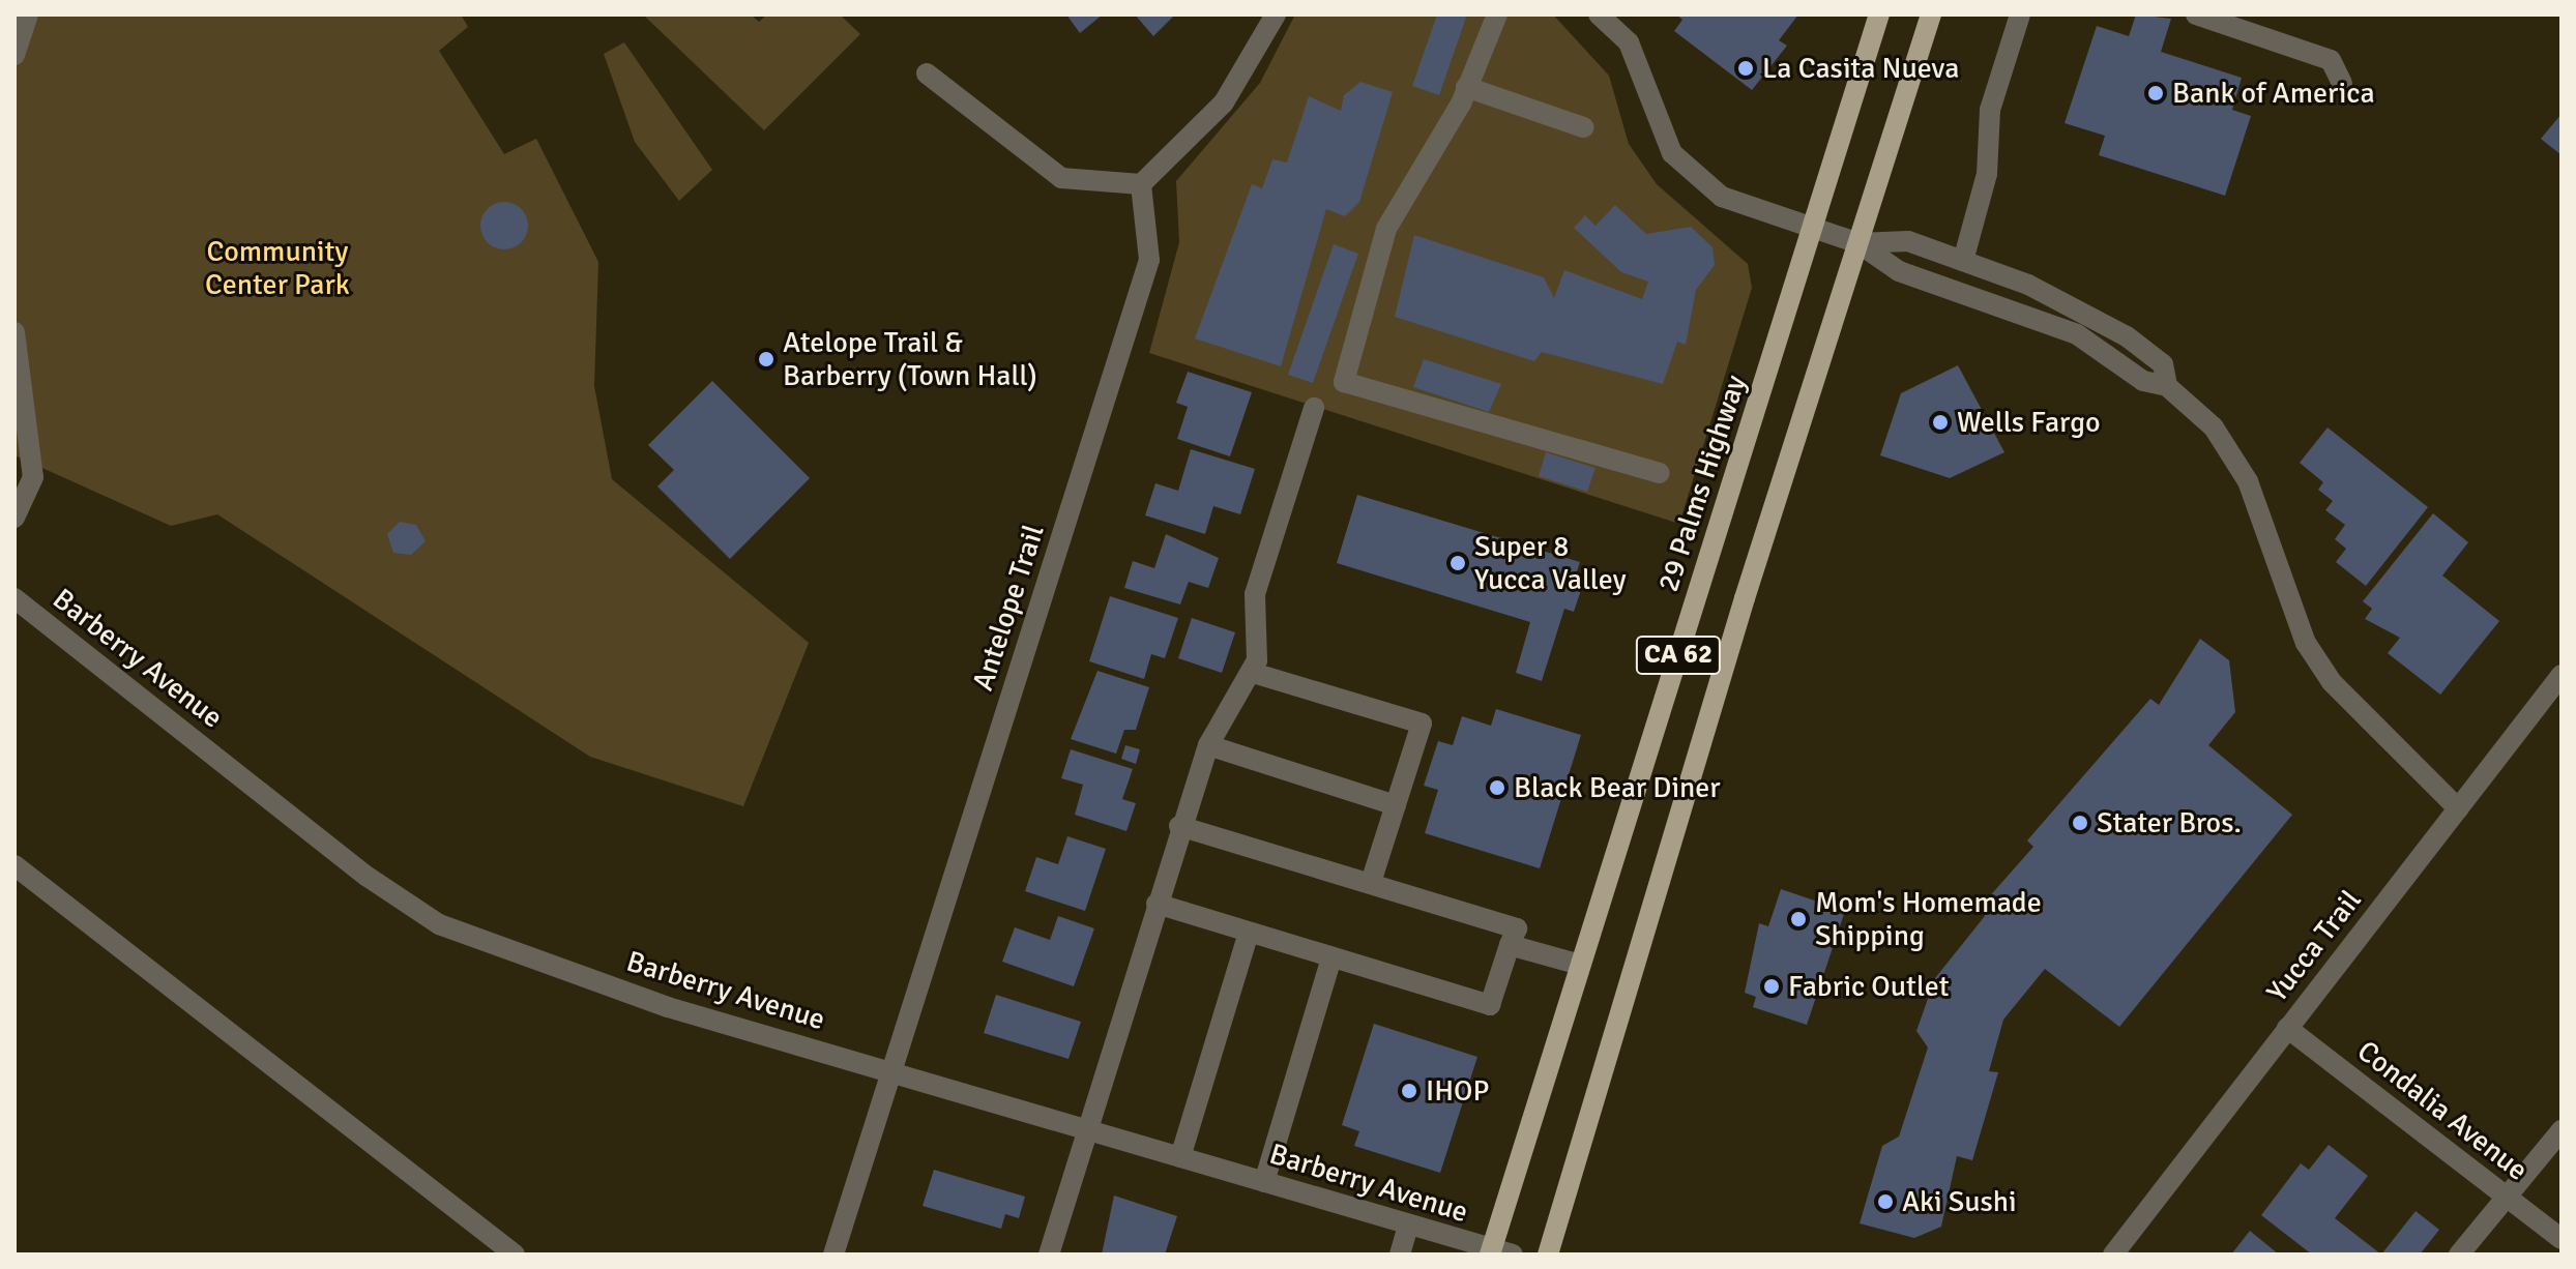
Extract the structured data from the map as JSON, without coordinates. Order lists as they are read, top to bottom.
{
  "streets": {
    "main road": ["29 Palms Highway", "CA 62"],
    "street": [
      "Antelope Trail",
      "Barberry Avenue",
      "Yucca Trail",
      "Condalia Avenue"
    ]
  },
  "crossings": [
    ["29 Palms Highway", "Barberry Avenue"],
    ["Antelope Trail", "Barberry Avenue"],
    ["Yucca Trail", "Condalia Avenue"]
  ],
  "parks": ["Community Center Park"],
  "places": [
    "La Casita Nueva",
    "Bank of America",
    "Atelope Trail & Barberry (Town Hall)",
    "Wells Fargo",
    "Super 8 Yucca Valley",
    "Black Bear Diner",
    "Stater Bros.",
    "Mom's Homemade Shipping",
    "Fabric Outlet",
    "IHOP",
    "Aki Sushi"
  ]
}
